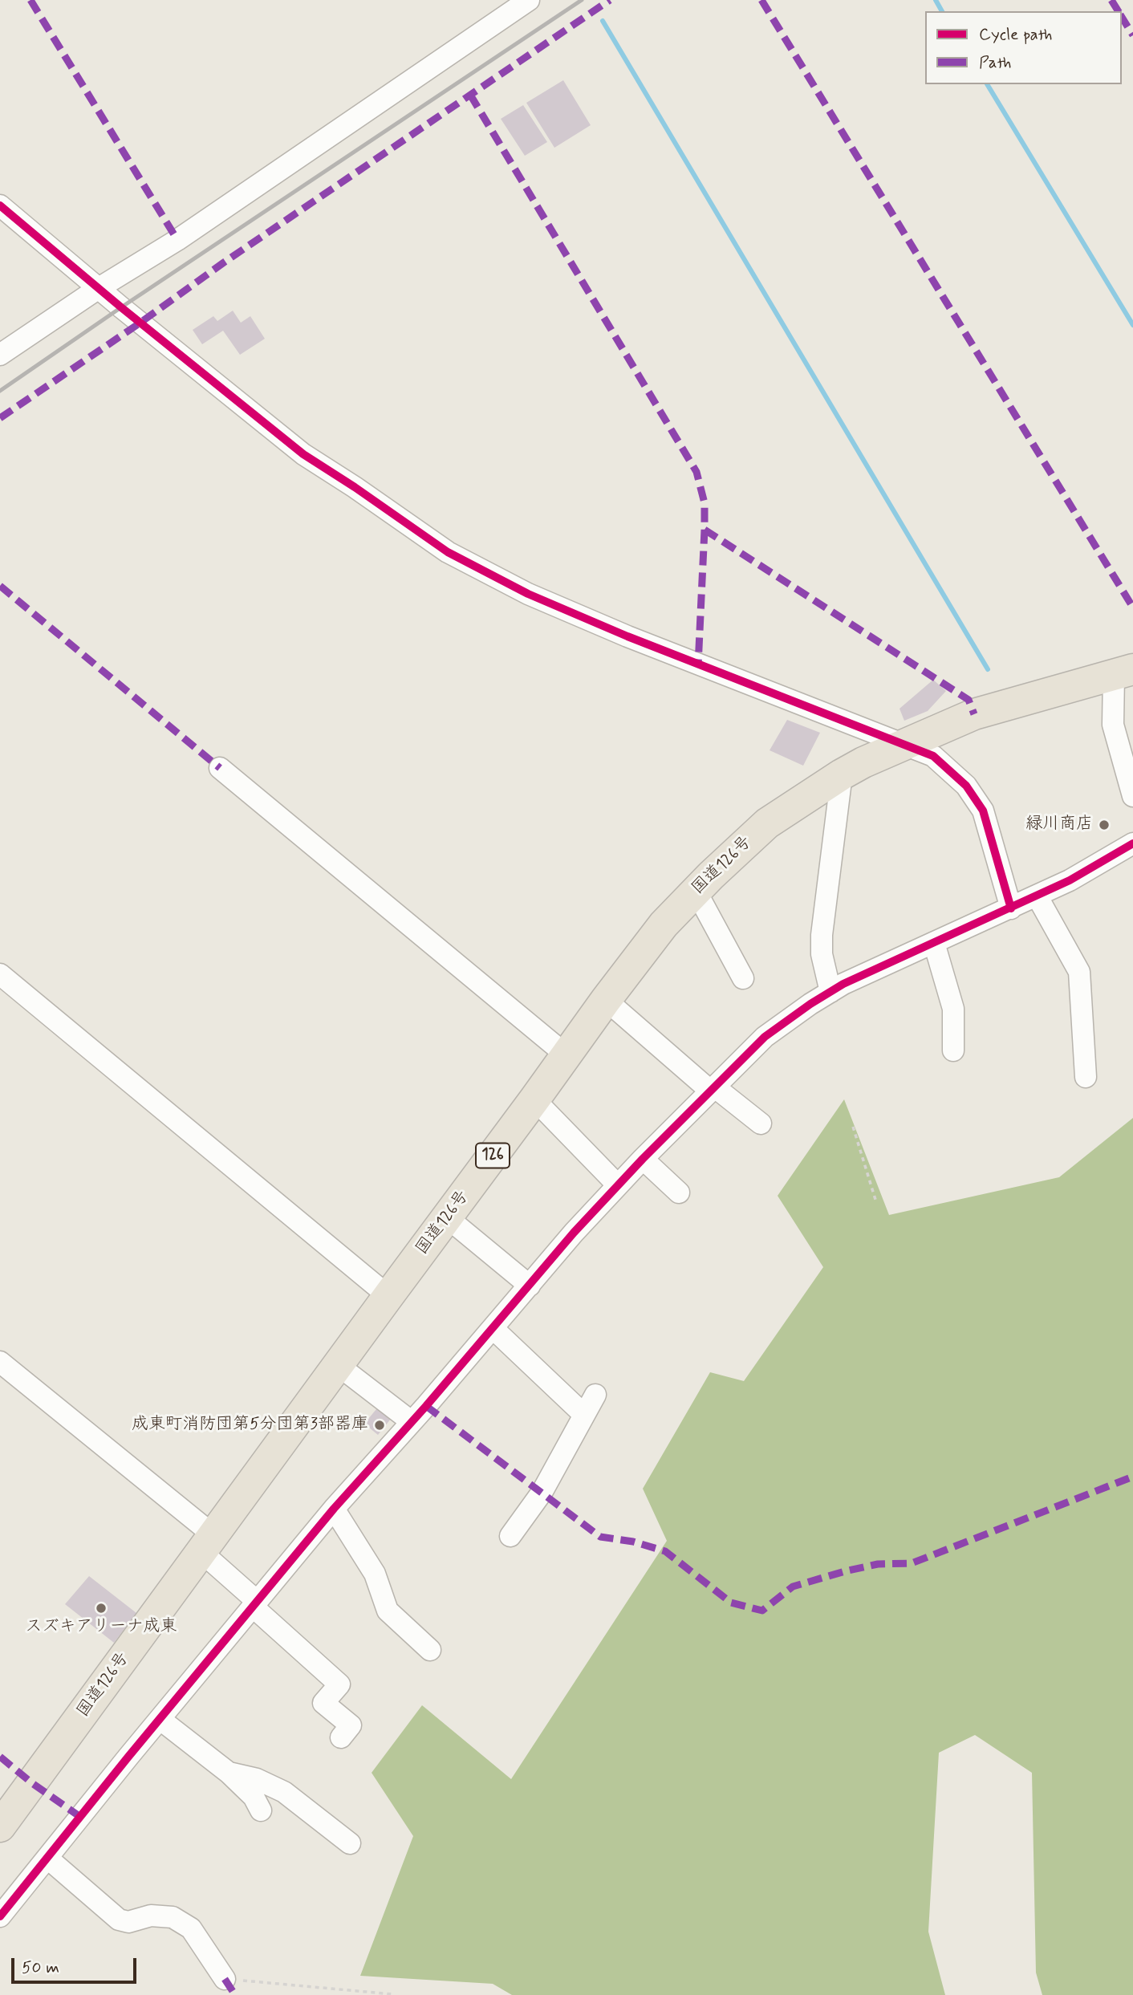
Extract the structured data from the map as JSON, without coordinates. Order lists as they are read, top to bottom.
{
  "streets": {
    "highway": ["国道126号", "126"]
  },
  "places": ["緑川商店", "成東町消防団第5分団第3部器庫", "スズキアリーナ成東"],
  "legend": ["Cycle path", "Path"],
  "scale_bar": "50 m"
}
